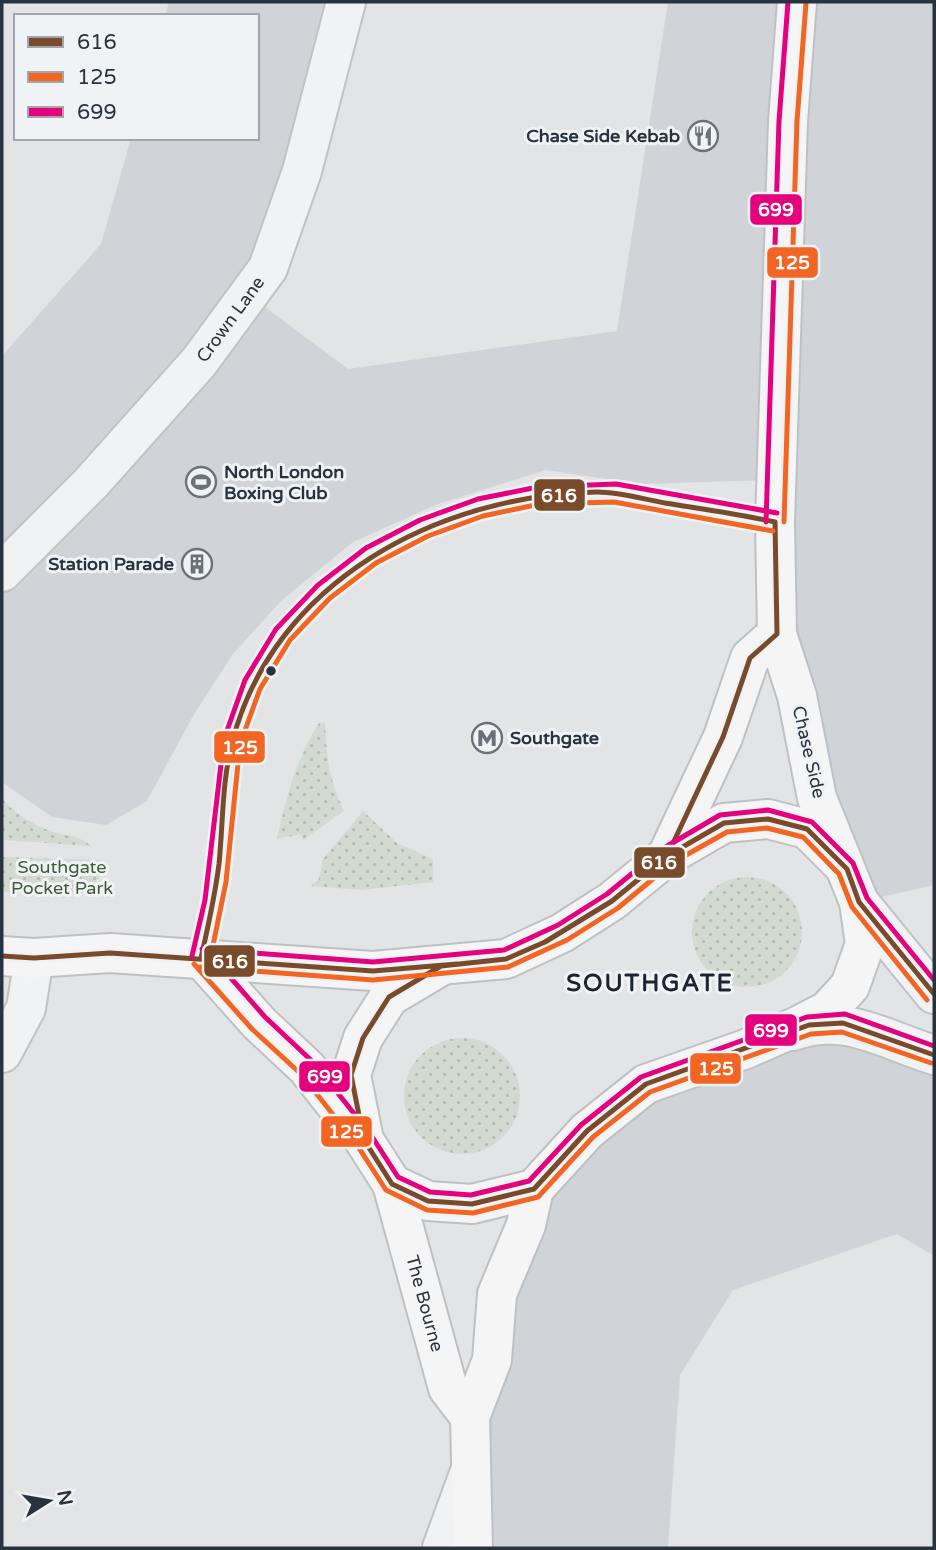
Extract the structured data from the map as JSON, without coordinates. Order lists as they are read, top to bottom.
{
  "streets": {
    "main road": ["Chase Side", "The Bourne"],
    "street": ["Crown Lane"]
  },
  "districts": ["SOUTHGATE"],
  "parks": ["Southgate Pocket Park"],
  "places": {
    "restaurant": ["Chase Side Kebab"],
    "sports": ["North London Boxing Club"],
    "building": ["Station Parade"],
    "metro station": ["Southgate"]
  },
  "lines": ["transit line 699", "transit line 125", "transit line 616"],
  "legend": ["616", "125", "699"],
  "north": "right"
}
